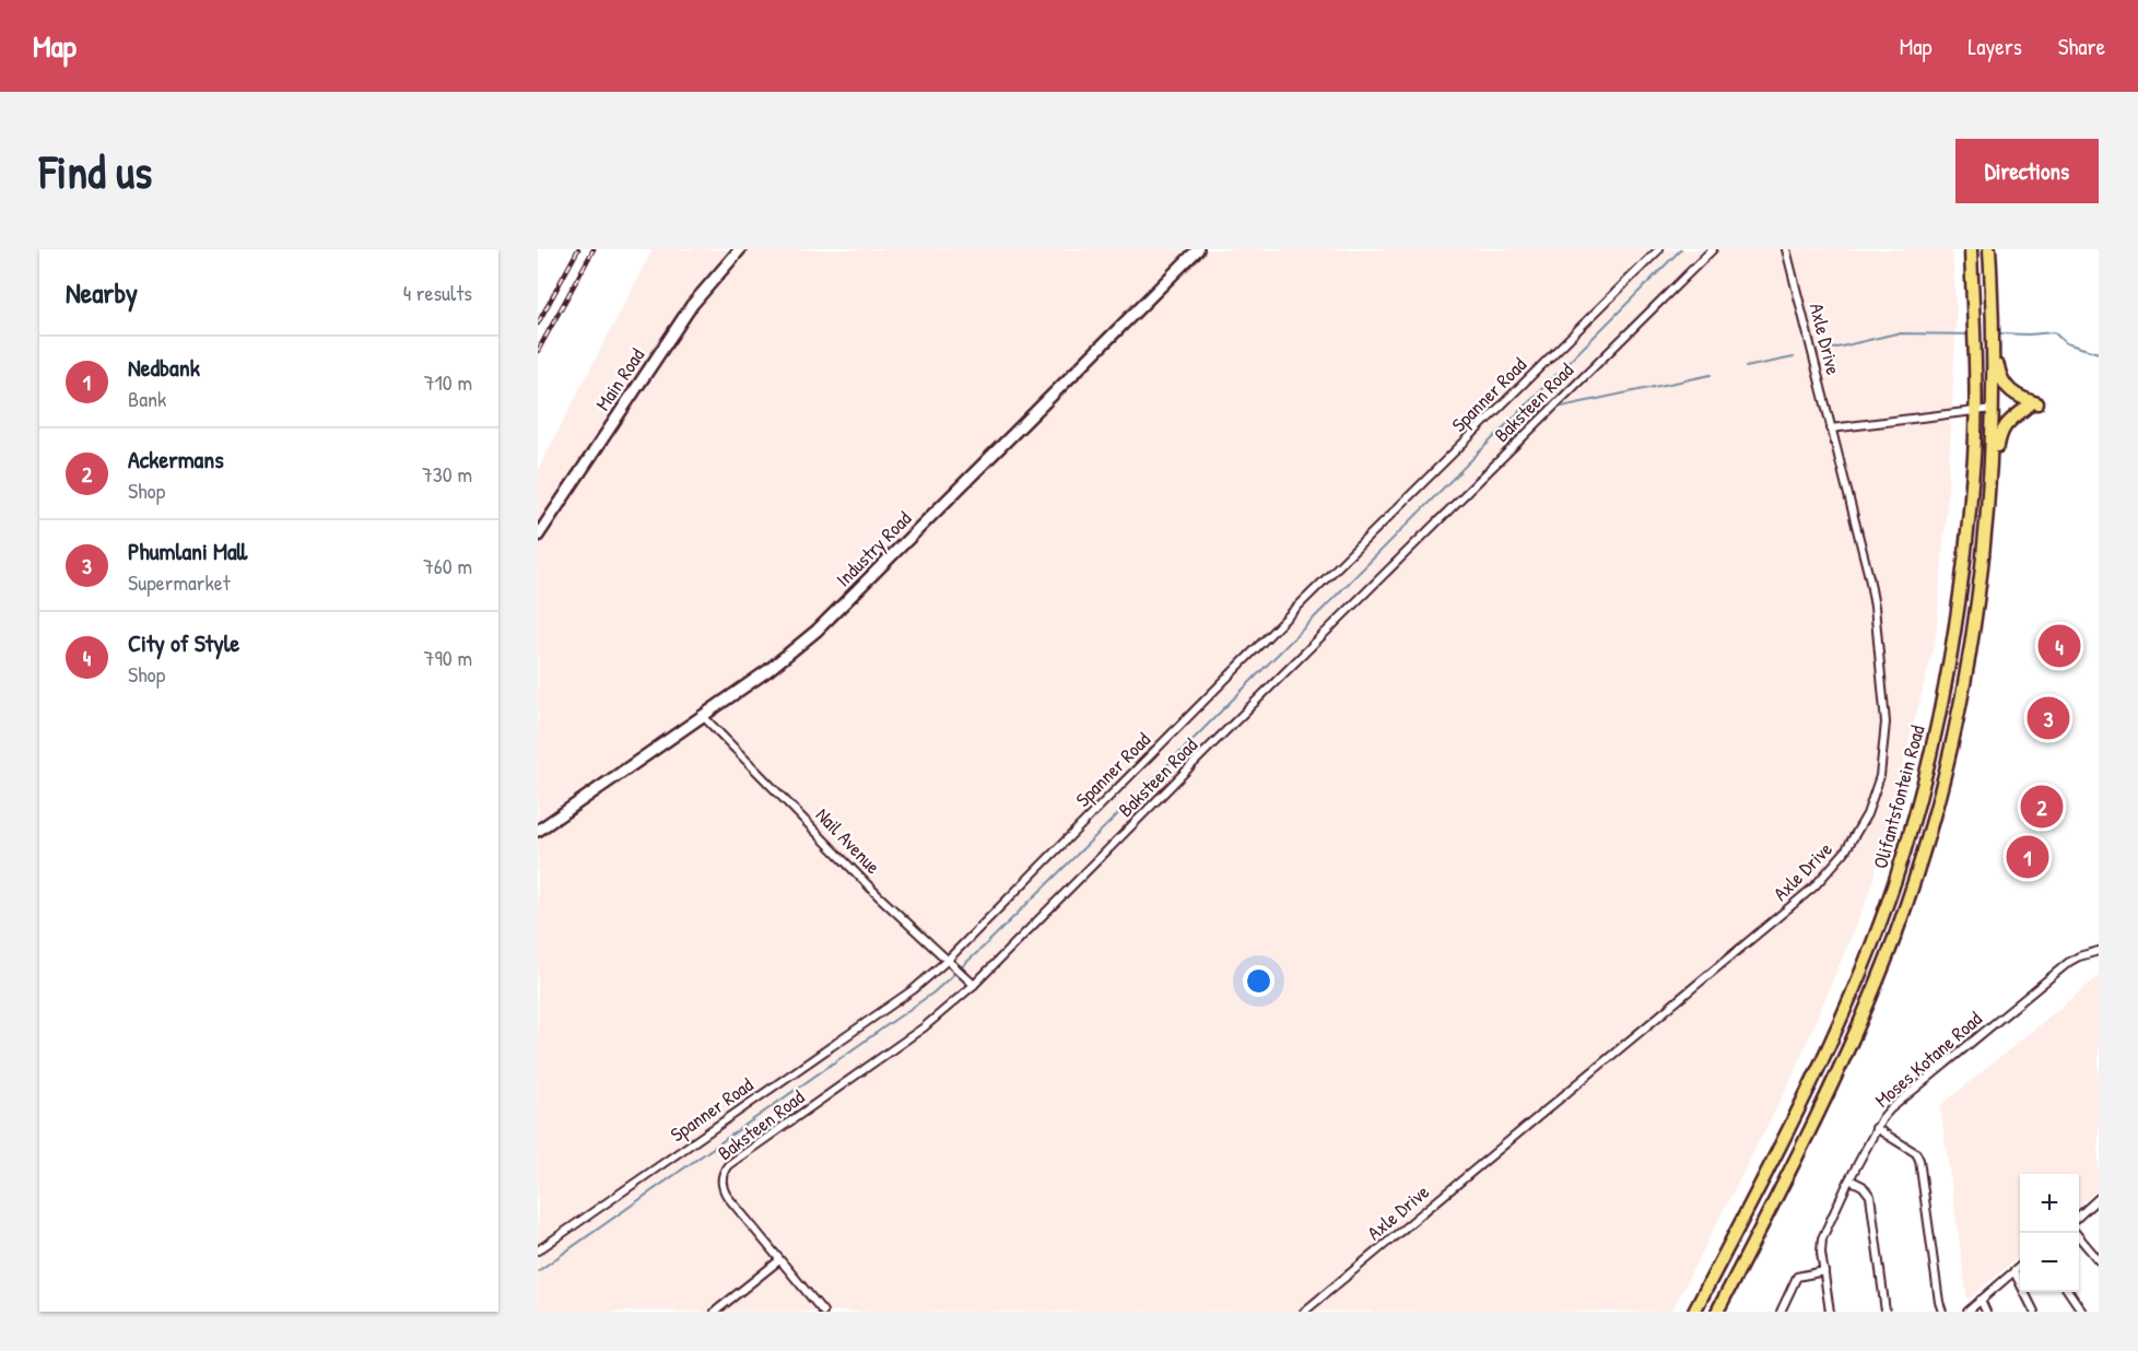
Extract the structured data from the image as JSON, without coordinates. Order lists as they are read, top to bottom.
{
  "streets": {
    "main road": ["Olifantsfontein Road"],
    "street": [
      "Axle Drive",
      "Main Road",
      "Spanner Road",
      "Baksteen Road",
      "Industry Road",
      "Nail Avenue",
      "Moses Kotane Road"
    ]
  },
  "crossings": [
    ["Spanner Road", "Nail Avenue"],
    ["Baksteen Road", "Nail Avenue"],
    ["Industry Road", "Nail Avenue"]
  ],
  "page": {
    "header": "Map",
    "nav": ["Map", "Layers", "Share"],
    "buttons": "Directions",
    "title": "Find us",
    "heading": ["Nearby", "4 results"],
    "list": [
      {
        "mark": "1",
        "name": "Nedbank",
        "note": "Bank",
        "value": "710 m"
      },
      {
        "mark": "2",
        "name": "Ackermans",
        "note": "Shop",
        "value": "730 m"
      },
      {
        "mark": "3",
        "name": "Phumlani Mall",
        "note": "Supermarket",
        "value": "760 m"
      },
      {
        "mark": "4",
        "name": "City of Style",
        "note": "Shop",
        "value": "790 m"
      }
    ],
    "pins": [
      "4",
      "3",
      "2",
      "1"
    ],
    "map_buttons": ["+", "−"]
  }
}
